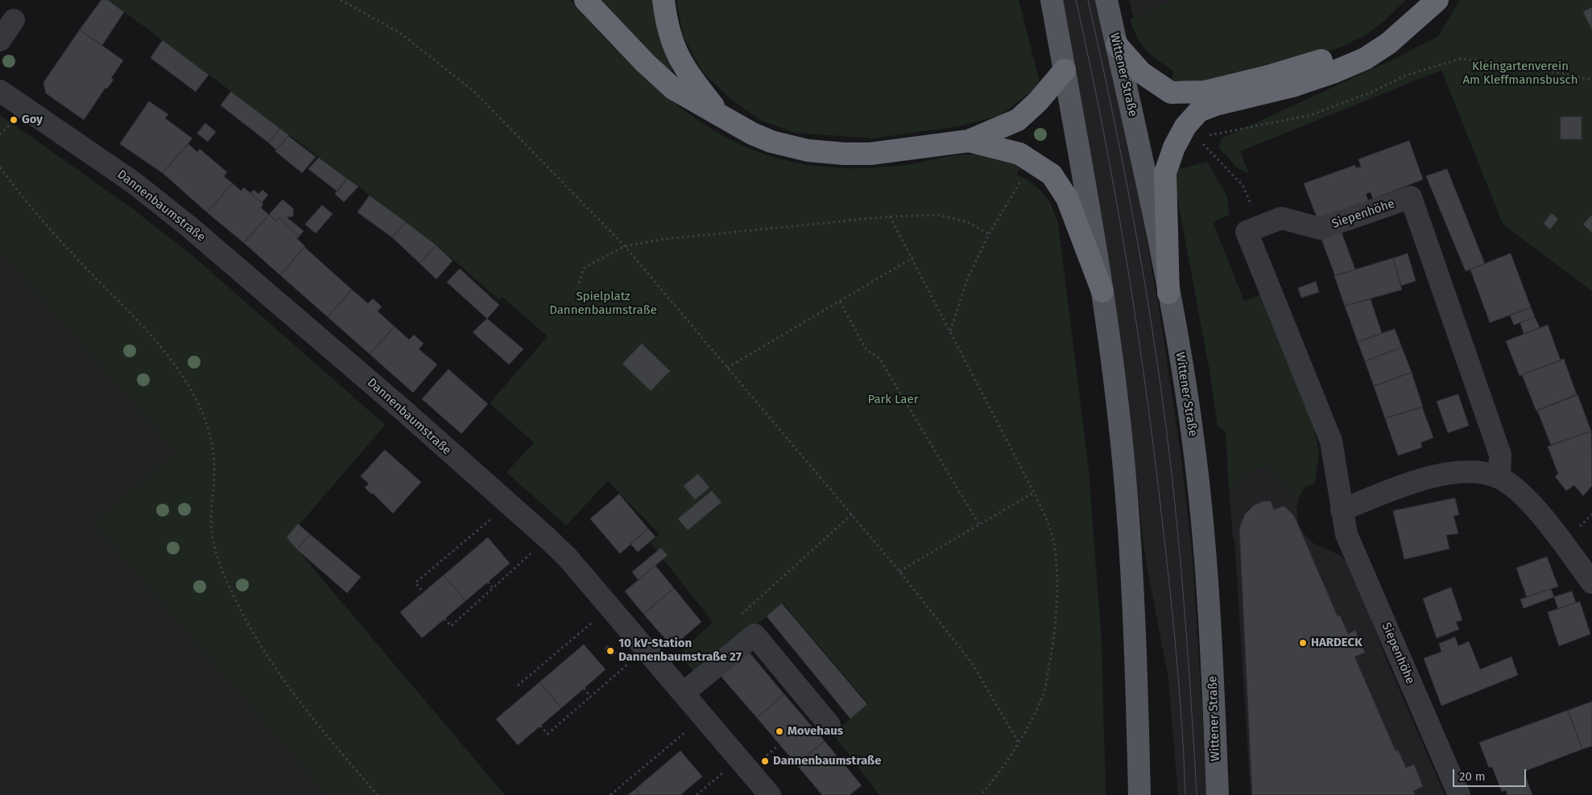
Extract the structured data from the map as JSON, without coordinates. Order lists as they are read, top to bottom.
{
  "streets": {
    "main road": ["Wittener Straße"],
    "street": ["Dannenbaumstraße", "Siepenhöhe"]
  },
  "parks": ["Kleingartenverein Am Kleffmannsbusch", "Spielplatz Dannenbaumstraße", "Park Laer"],
  "places": [
    "Goy",
    "HARDECK",
    "10 kV-Station Dannenbaumstraße 27",
    "Movehaus",
    "Dannenbaumstraße"
  ],
  "scale_bar": "20 m"
}
